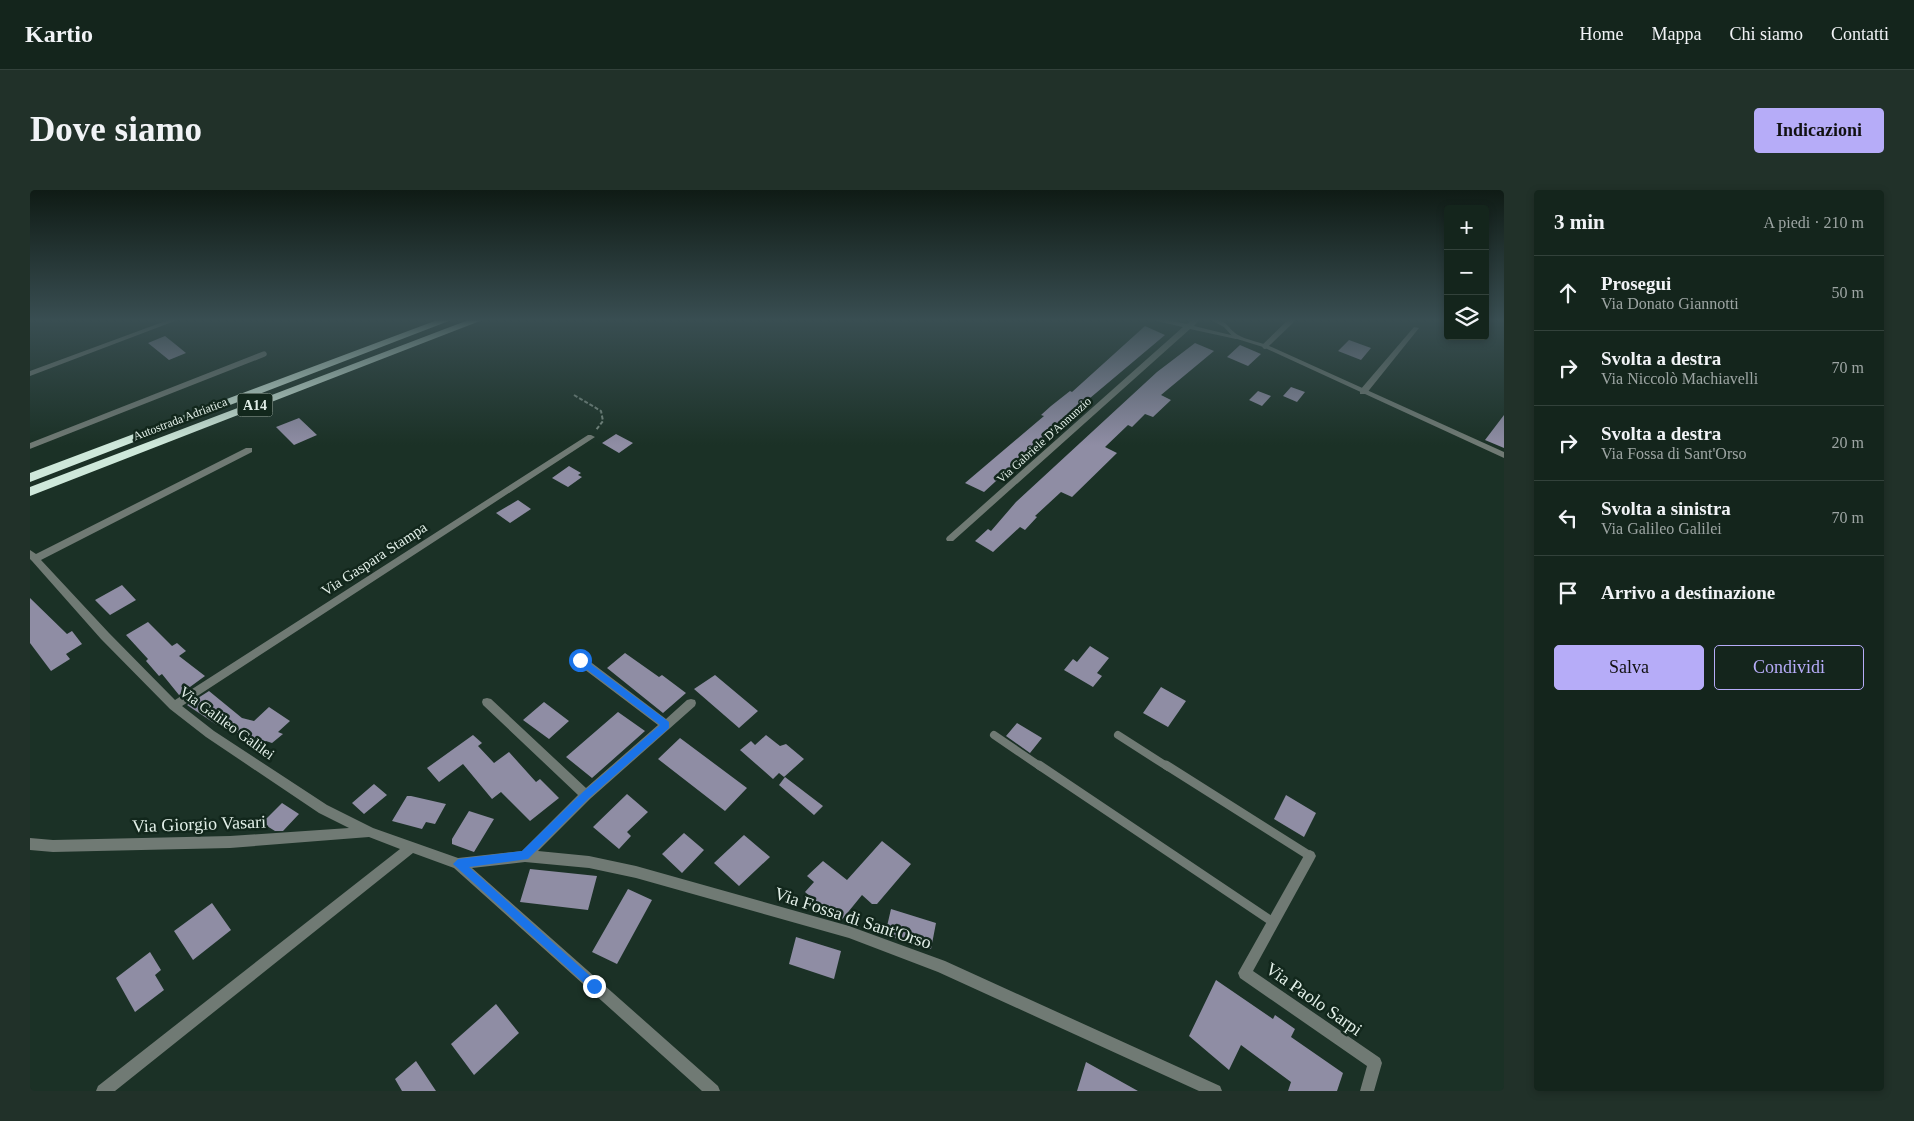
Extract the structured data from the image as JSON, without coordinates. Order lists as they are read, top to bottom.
{
  "streets": {
    "highway": ["A14", "Autostrada Adriatica"],
    "street": [
      "Via Gabriele D'Annunzio",
      "Via Gaspara Stampa",
      "Via Galileo Galilei",
      "Via Giorgio Vasari",
      "Via Fossa di Sant'Orso",
      "Via Paolo Sarpi"
    ]
  },
  "crossings": [
    ["Via Gaspara Stampa", "Via Galileo Galilei"],
    ["Via Galileo Galilei", "Via Giorgio Vasari"],
    ["Via Galileo Galilei", "Via Fossa di Sant'Orso"]
  ],
  "page": {
    "header": "Kartio",
    "nav": [
      "Home",
      "Mappa",
      "Chi siamo",
      "Contatti"
    ],
    "buttons": [
      "Indicazioni",
      ["Salva", "Condividi"]
    ],
    "title": "Dove siamo",
    "heading": ["3 min", "A piedi · 210 m"],
    "map_buttons": ["+", "−"],
    "list": [
      ["Prosegui", "Via Donato Giannotti", "50 m"],
      ["Svolta a destra", "Via Niccolò Machiavelli", "70 m"],
      ["Svolta a destra", "Via Fossa di Sant'Orso", "20 m"],
      ["Svolta a sinistra", "Via Galileo Galilei", "70 m"],
      "Arrivo a destinazione"
    ]
  }
}
